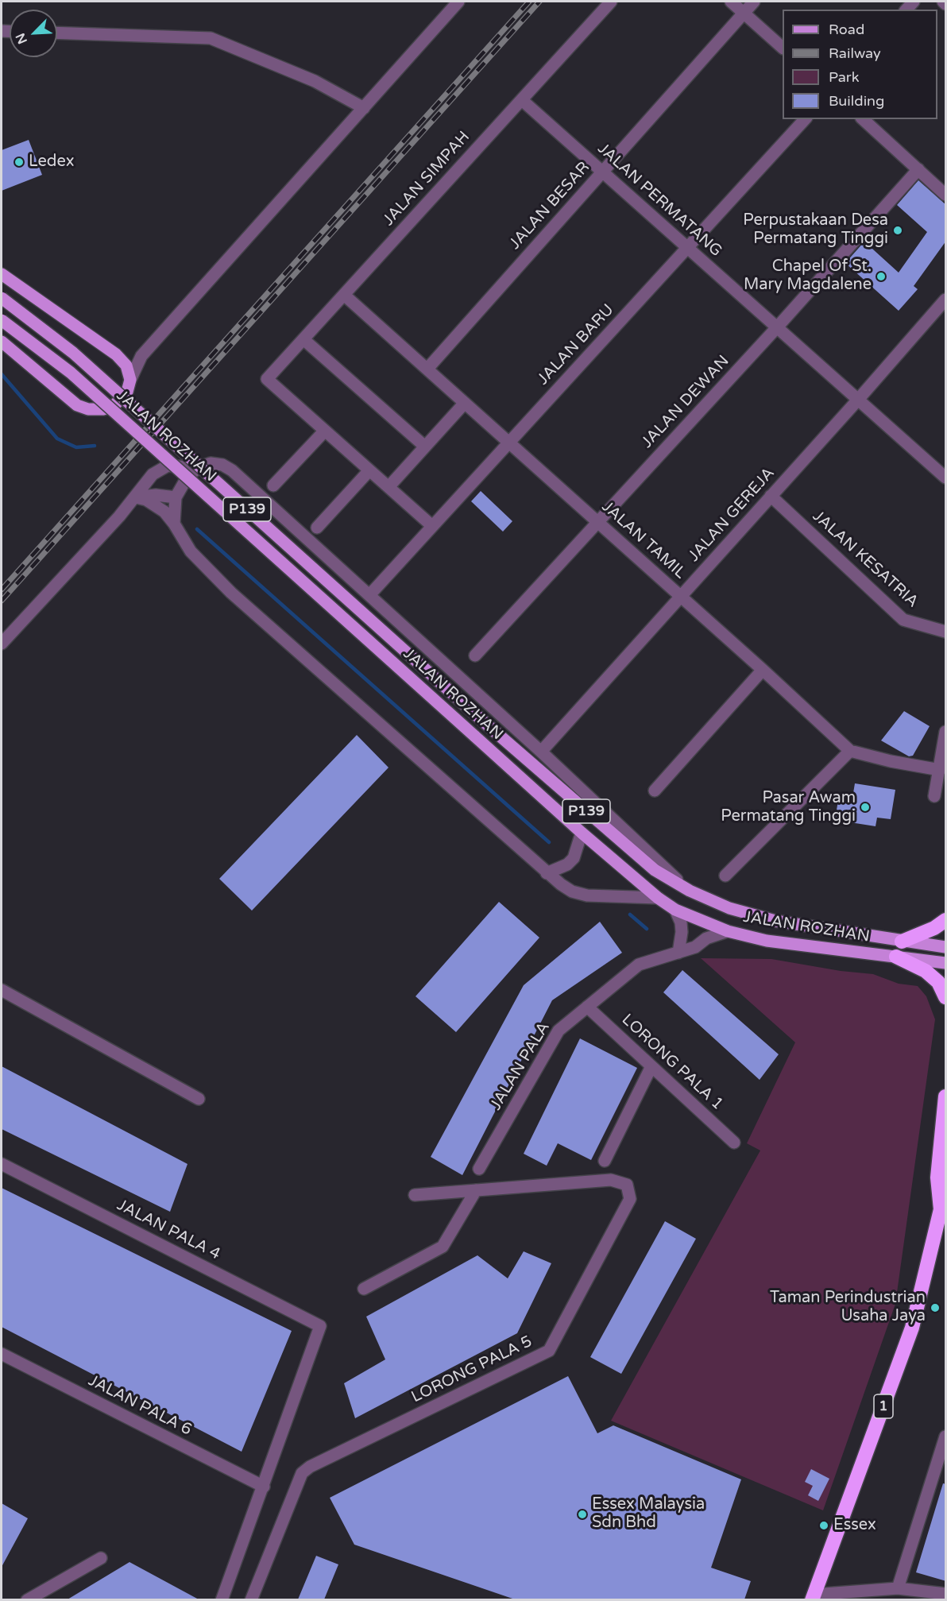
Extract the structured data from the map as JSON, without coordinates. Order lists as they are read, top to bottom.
{
  "streets": {
    "highway": ["1"],
    "main road": ["JALAN ROZHAN", "P139"],
    "street": [
      "JALAN SIMPAH",
      "JALAN PERMATANG",
      "JALAN BESAR",
      "JALAN BARU",
      "JALAN DEWAN",
      "JALAN GEREJA",
      "JALAN TAMIL",
      "JALAN KESATRIA",
      "LORONG PALA 1",
      "JALAN PALA",
      "JALAN PALA 4",
      "LORONG PALA 5",
      "JALAN PALA 6"
    ]
  },
  "crossings": [
    ["JALAN SIMPAH", "JALAN PERMATANG"],
    ["JALAN SIMPAH", "JALAN TAMIL"],
    ["JALAN PERMATANG", "JALAN BESAR"],
    ["JALAN PERMATANG", "JALAN BARU"],
    ["JALAN PERMATANG", "JALAN DEWAN"],
    ["JALAN PERMATANG", "JALAN GEREJA"],
    ["JALAN BESAR", "JALAN TAMIL"],
    ["JALAN BARU", "JALAN TAMIL"],
    ["JALAN DEWAN", "JALAN TAMIL"],
    ["JALAN ROZHAN", "JALAN PALA"],
    ["JALAN GEREJA", "JALAN TAMIL"],
    ["JALAN GEREJA", "JALAN KESATRIA"],
    ["LORONG PALA 1", "JALAN PALA"],
    ["JALAN PALA 4", "JALAN PALA 6"]
  ],
  "places": [
    "Ledex",
    "Perpustakaan Desa Permatang Tinggi",
    "Chapel Of St. Mary Magdalene",
    "Pasar Awam Permatang Tinggi",
    "Taman Perindustrian Usaha Jaya",
    "Essex Malaysia Sdn Bhd",
    "Essex"
  ],
  "legend": [
    "Road",
    "Railway",
    "Park",
    "Building"
  ],
  "north": "bottom left"
}
